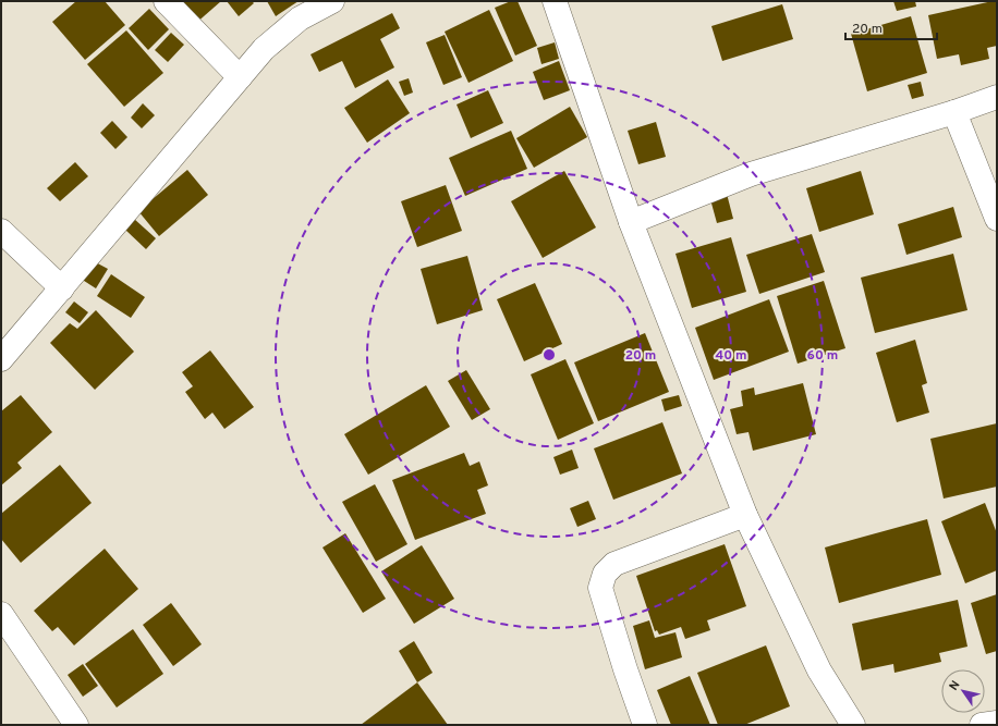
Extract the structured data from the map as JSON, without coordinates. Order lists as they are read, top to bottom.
{
  "scale_bar": "20 m",
  "north": "top left",
  "rings": ["20 m", "40 m", "60 m"]
}
